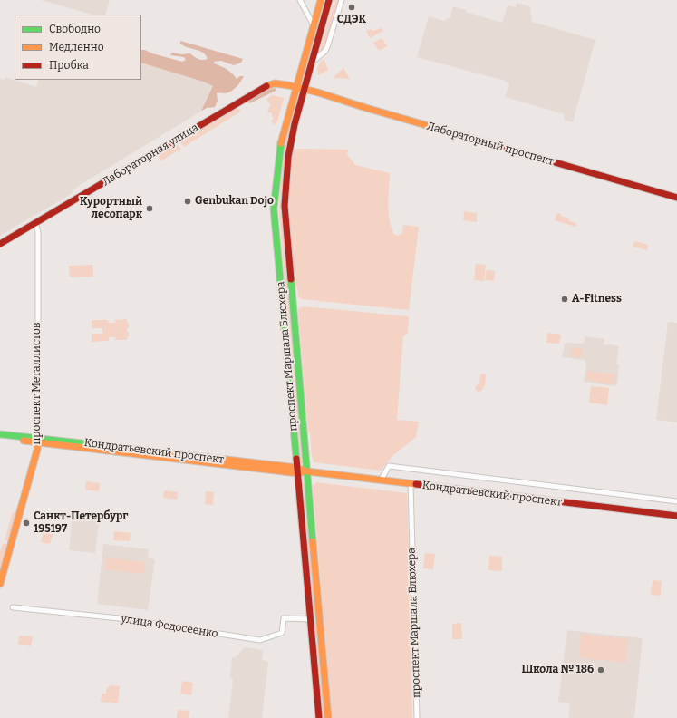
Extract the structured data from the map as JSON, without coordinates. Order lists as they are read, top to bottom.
{
  "streets": {
    "main road": [
      "Лабораторный проспект",
      "Лабораторная улица",
      "проспект Маршала Блюхера",
      "проспект Металлистов",
      "Кондратьевский проспект"
    ],
    "street": ["улица Федосеенко"]
  },
  "crossings": [
    ["Лабораторный проспект", "Лабораторная улица"],
    ["Лабораторный проспект", "проспект Маршала Блюхера"],
    ["Лабораторная улица", "проспект Маршала Блюхера"],
    ["Лабораторная улица", "проспект Металлистов"],
    ["проспект Маршала Блюхера", "Кондратьевский проспект"],
    ["проспект Маршала Блюхера", "улица Федосеенко"],
    ["проспект Металлистов", "Кондратьевский проспект"]
  ],
  "places": [
    "СДЭК",
    "Genbukan Dojo",
    "Курортный лесопарк",
    "A-Fitness",
    "Санкт-Петербург 195197",
    "Школа № 186"
  ],
  "legend": ["Свободно", "Медленно", "Пробка"]
}
